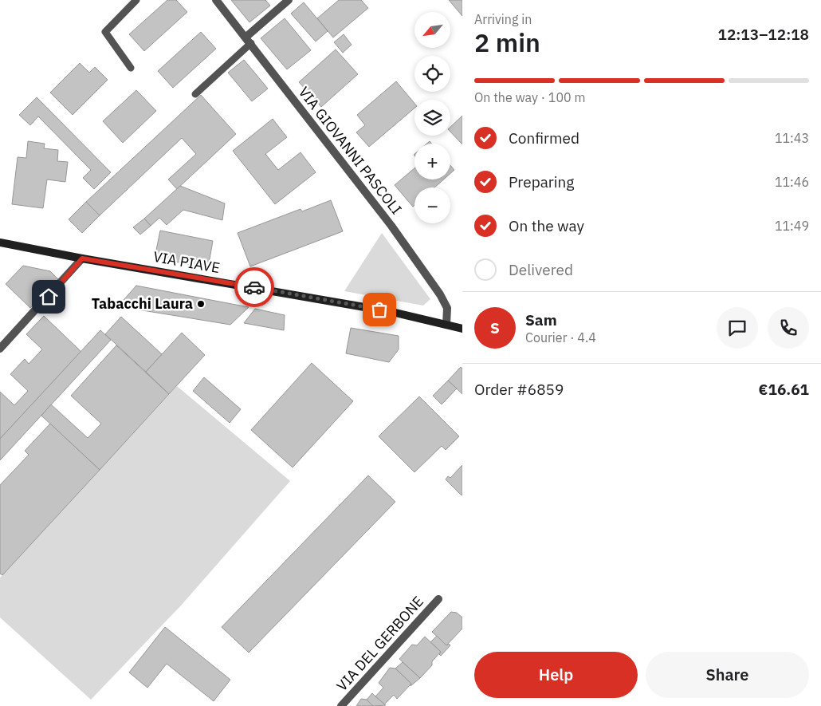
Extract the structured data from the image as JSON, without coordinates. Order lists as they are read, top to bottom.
{
  "streets": {
    "street": ["VIA GIOVANNI PASCOLI", "VIA PIAVE", "VIA DEL GERBONE"]
  },
  "crossings": [
    ["VIA GIOVANNI PASCOLI", "VIA PIAVE"]
  ],
  "places": ["Tabacchi Laura"],
  "north": "bottom left",
  "page": {
    "heading": ["2 min", "Arriving in", "12:13–12:18"],
    "panel": [
      "Sam",
      "Courier · 4.4",
      "Order #6859",
      "€16.61"
    ],
    "map_buttons": ["+", "−"],
    "bar": "On the way · 100 m",
    "list": [
      ["Confirmed", "11:43"],
      ["Preparing", "11:46"],
      ["On the way", "11:49"],
      "Delivered"
    ],
    "round": "S",
    "buttons": ["Help", "Share"]
  }
}
